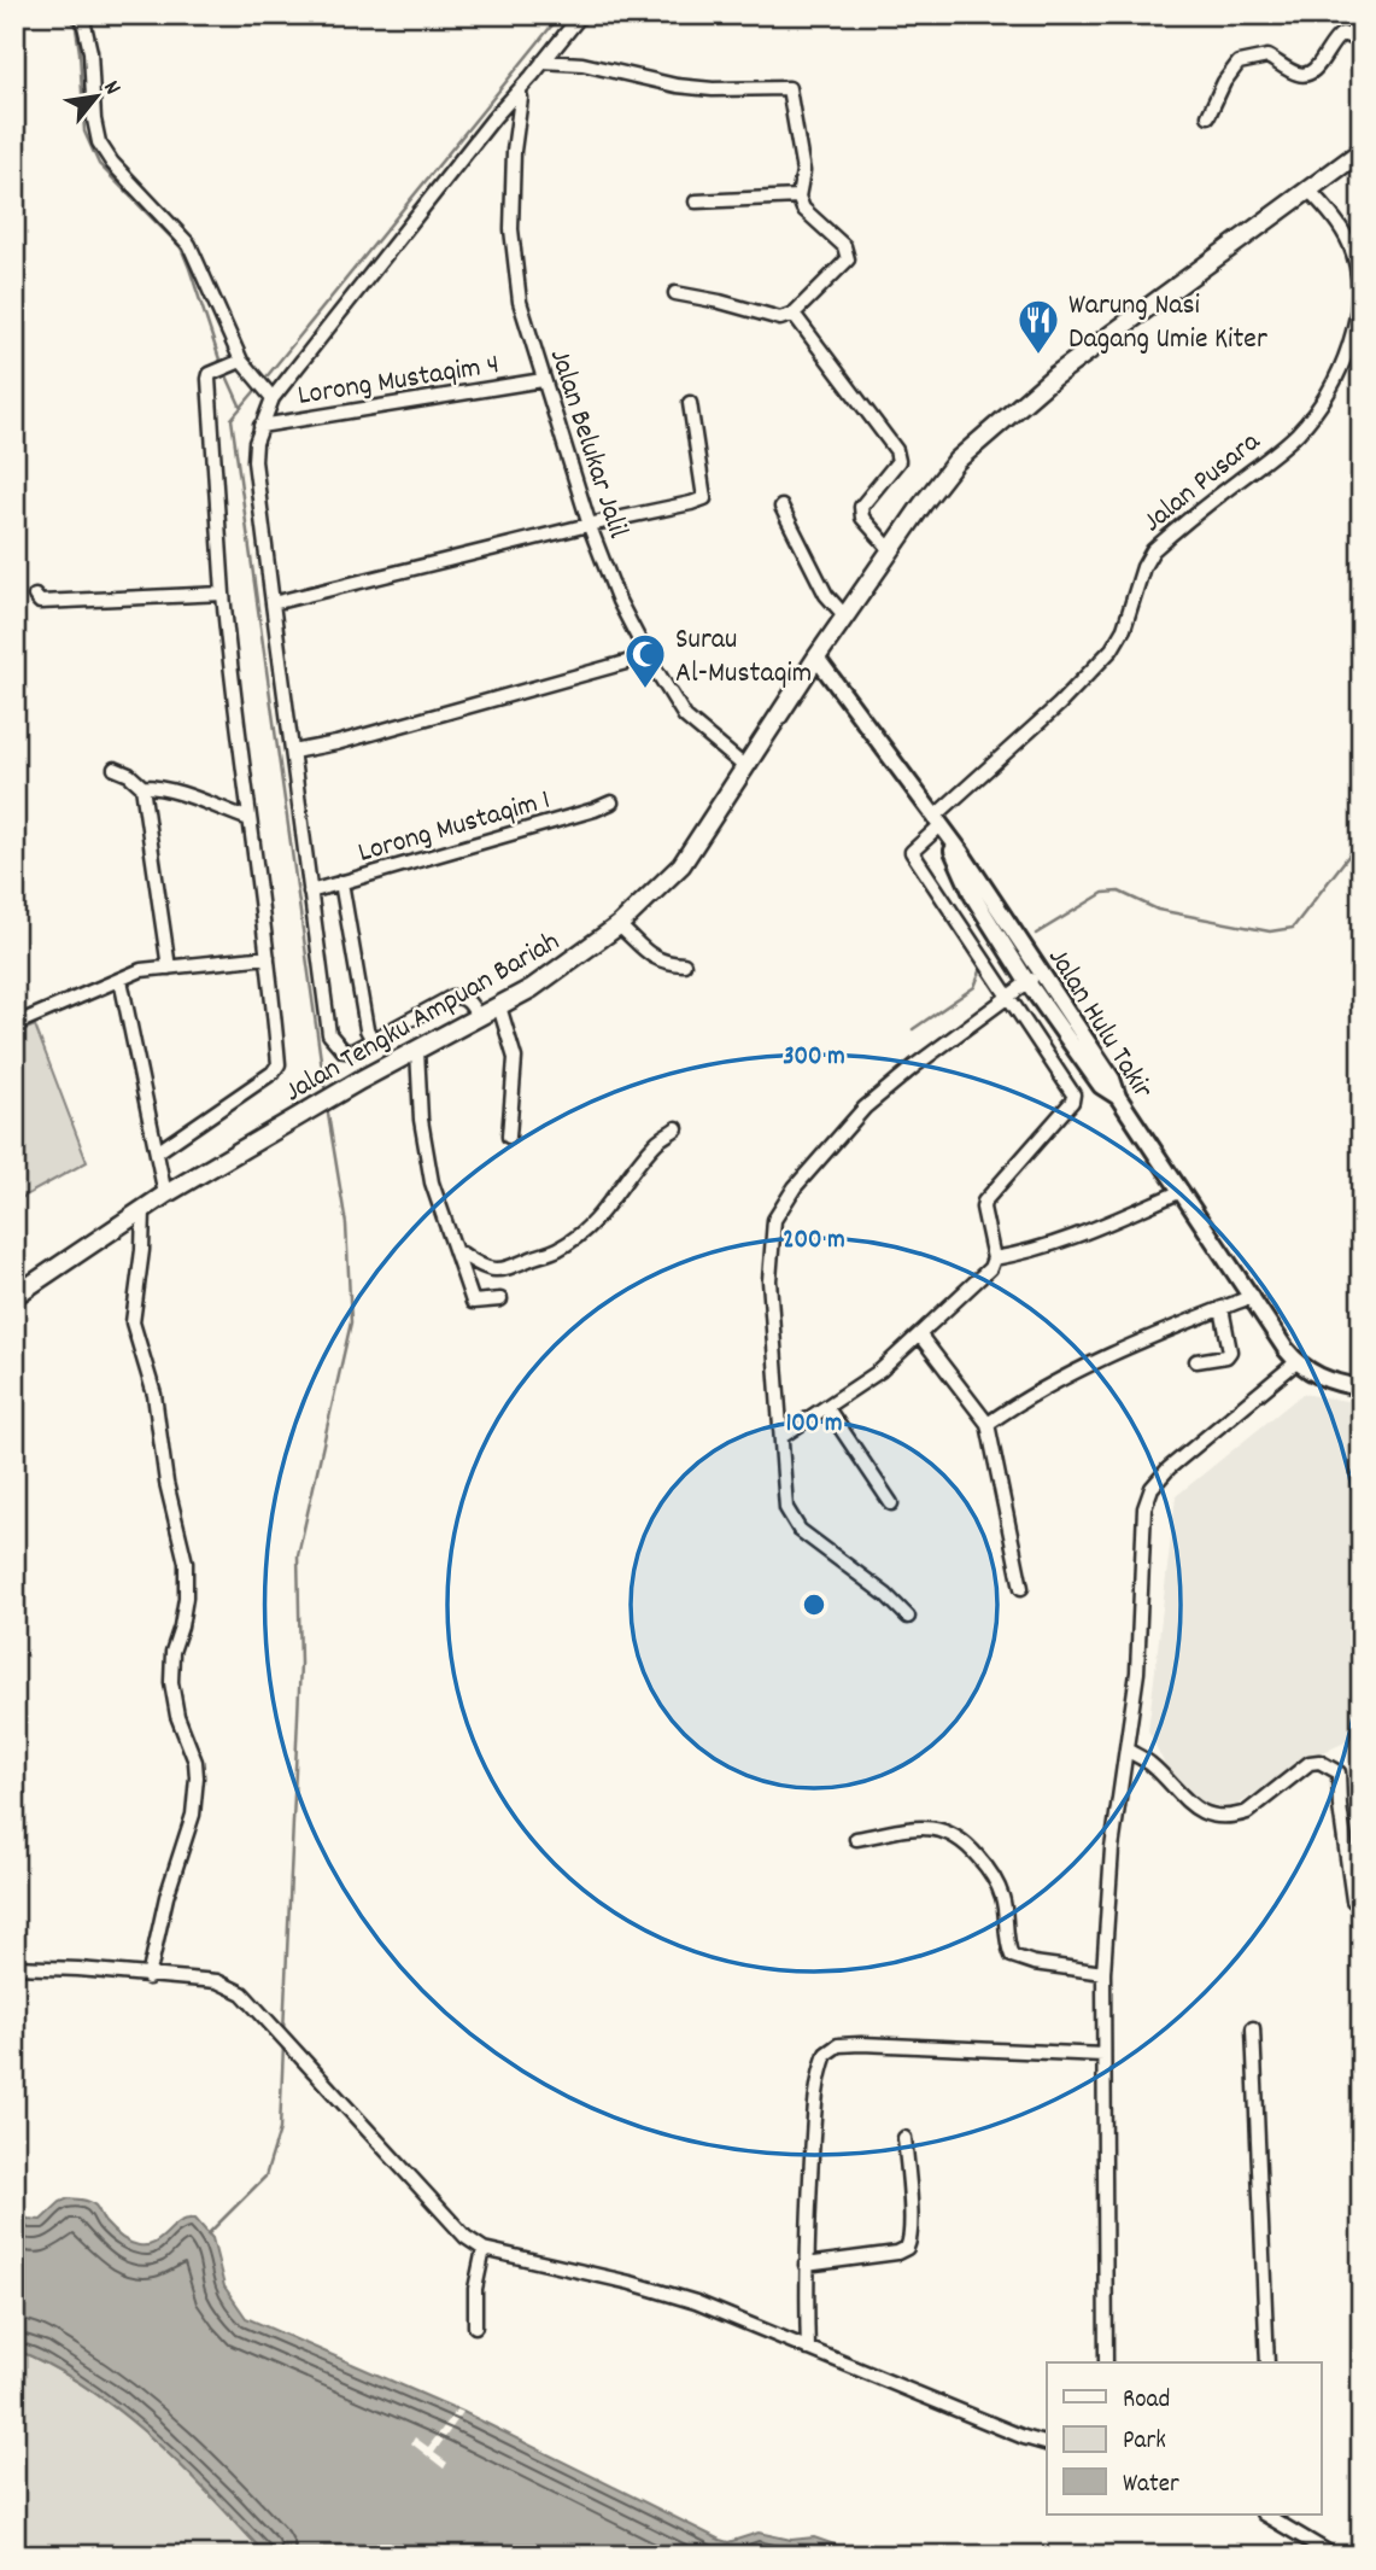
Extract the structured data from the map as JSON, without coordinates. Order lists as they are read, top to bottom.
{
  "streets": {
    "main road": ["Jalan Tengku Ampuan Bariah"],
    "street": [
      "Lorong Mustaqim 4",
      "Jalan Belukar Jalil",
      "Jalan Pusara",
      "Lorong Mustaqim 1",
      "Jalan Hulu Takir"
    ]
  },
  "crossings": [
    ["Lorong Mustaqim 4", "Jalan Belukar Jalil"],
    ["Jalan Belukar Jalil", "Jalan Tengku Ampuan Bariah"],
    ["Jalan Pusara", "Jalan Tengku Ampuan Bariah"],
    ["Jalan Pusara", "Jalan Hulu Takir"],
    ["Jalan Tengku Ampuan Bariah", "Jalan Hulu Takir"]
  ],
  "places": {
    "restaurant": ["Warung Nasi Dagang Umie Kiter"],
    "mosque": ["Surau Al-Mustaqim"]
  },
  "legend": ["Road", "Park", "Water"],
  "north": "top right",
  "rings": ["300 m", "200 m", "100 m"]
}
